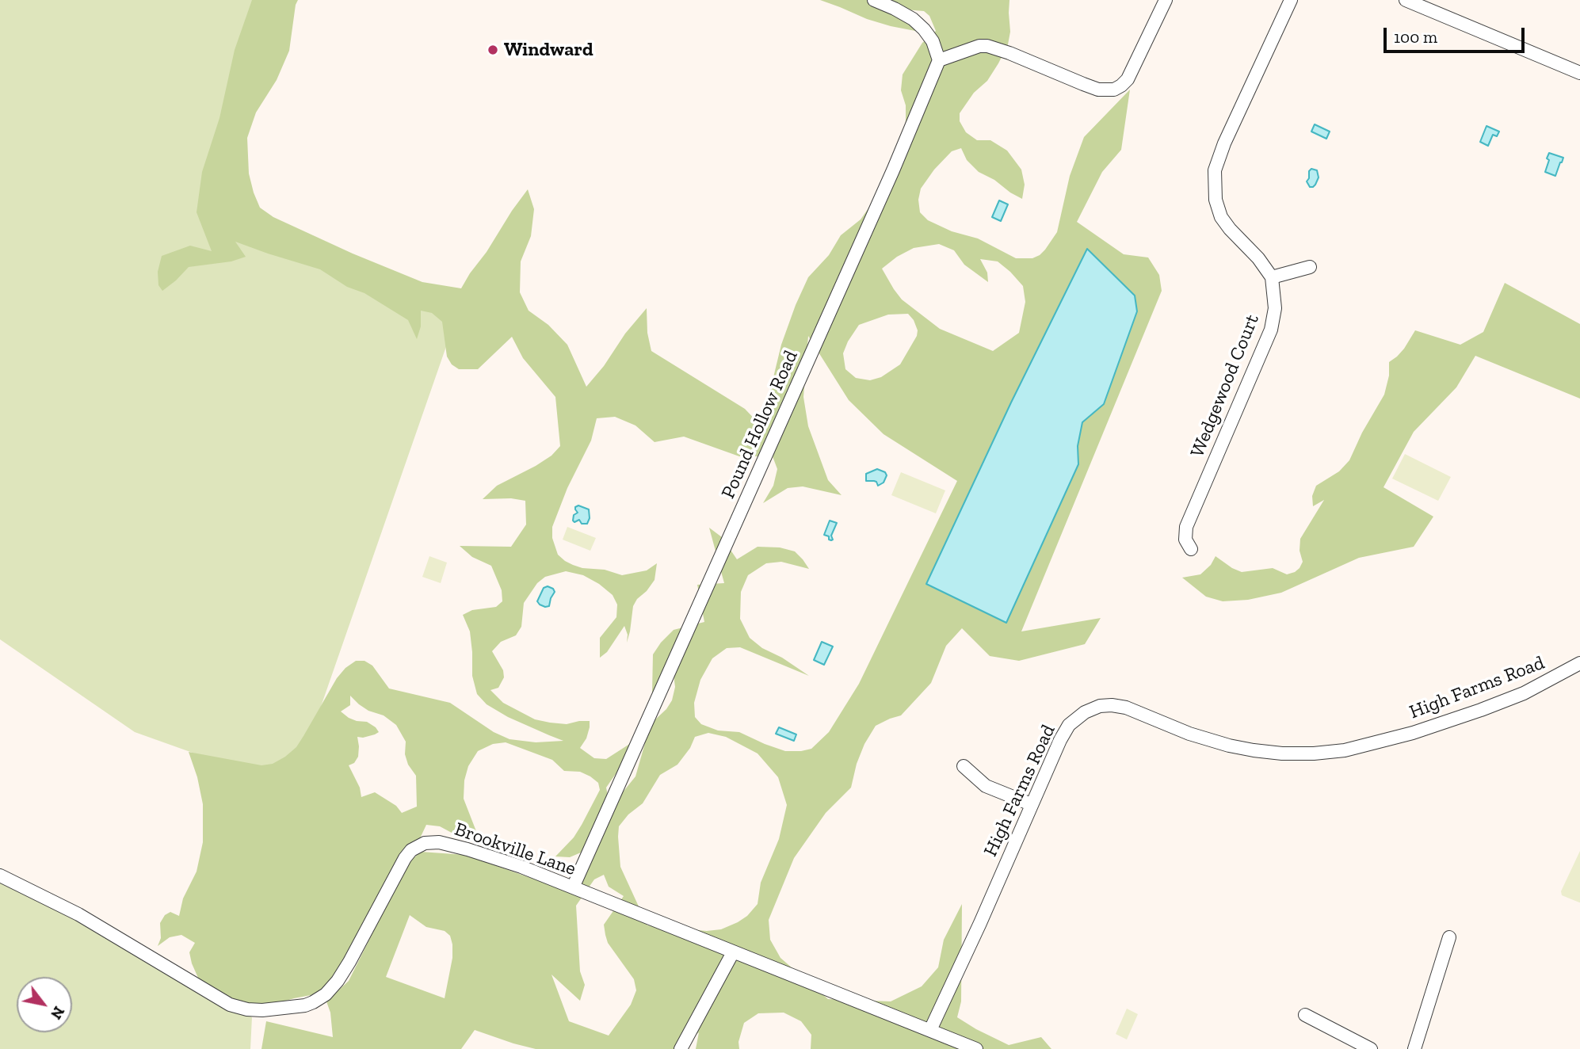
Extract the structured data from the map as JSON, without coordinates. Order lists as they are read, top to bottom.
{
  "streets": {
    "street": [
      "Wedgewood Court",
      "Pound Hollow Road",
      "High Farms Road",
      "Brookville Lane"
    ]
  },
  "crossings": [
    ["Pound Hollow Road", "Brookville Lane"],
    ["High Farms Road", "Brookville Lane"]
  ],
  "places": ["Windward"],
  "scale_bar": "100 m",
  "north": "bottom right"
}
